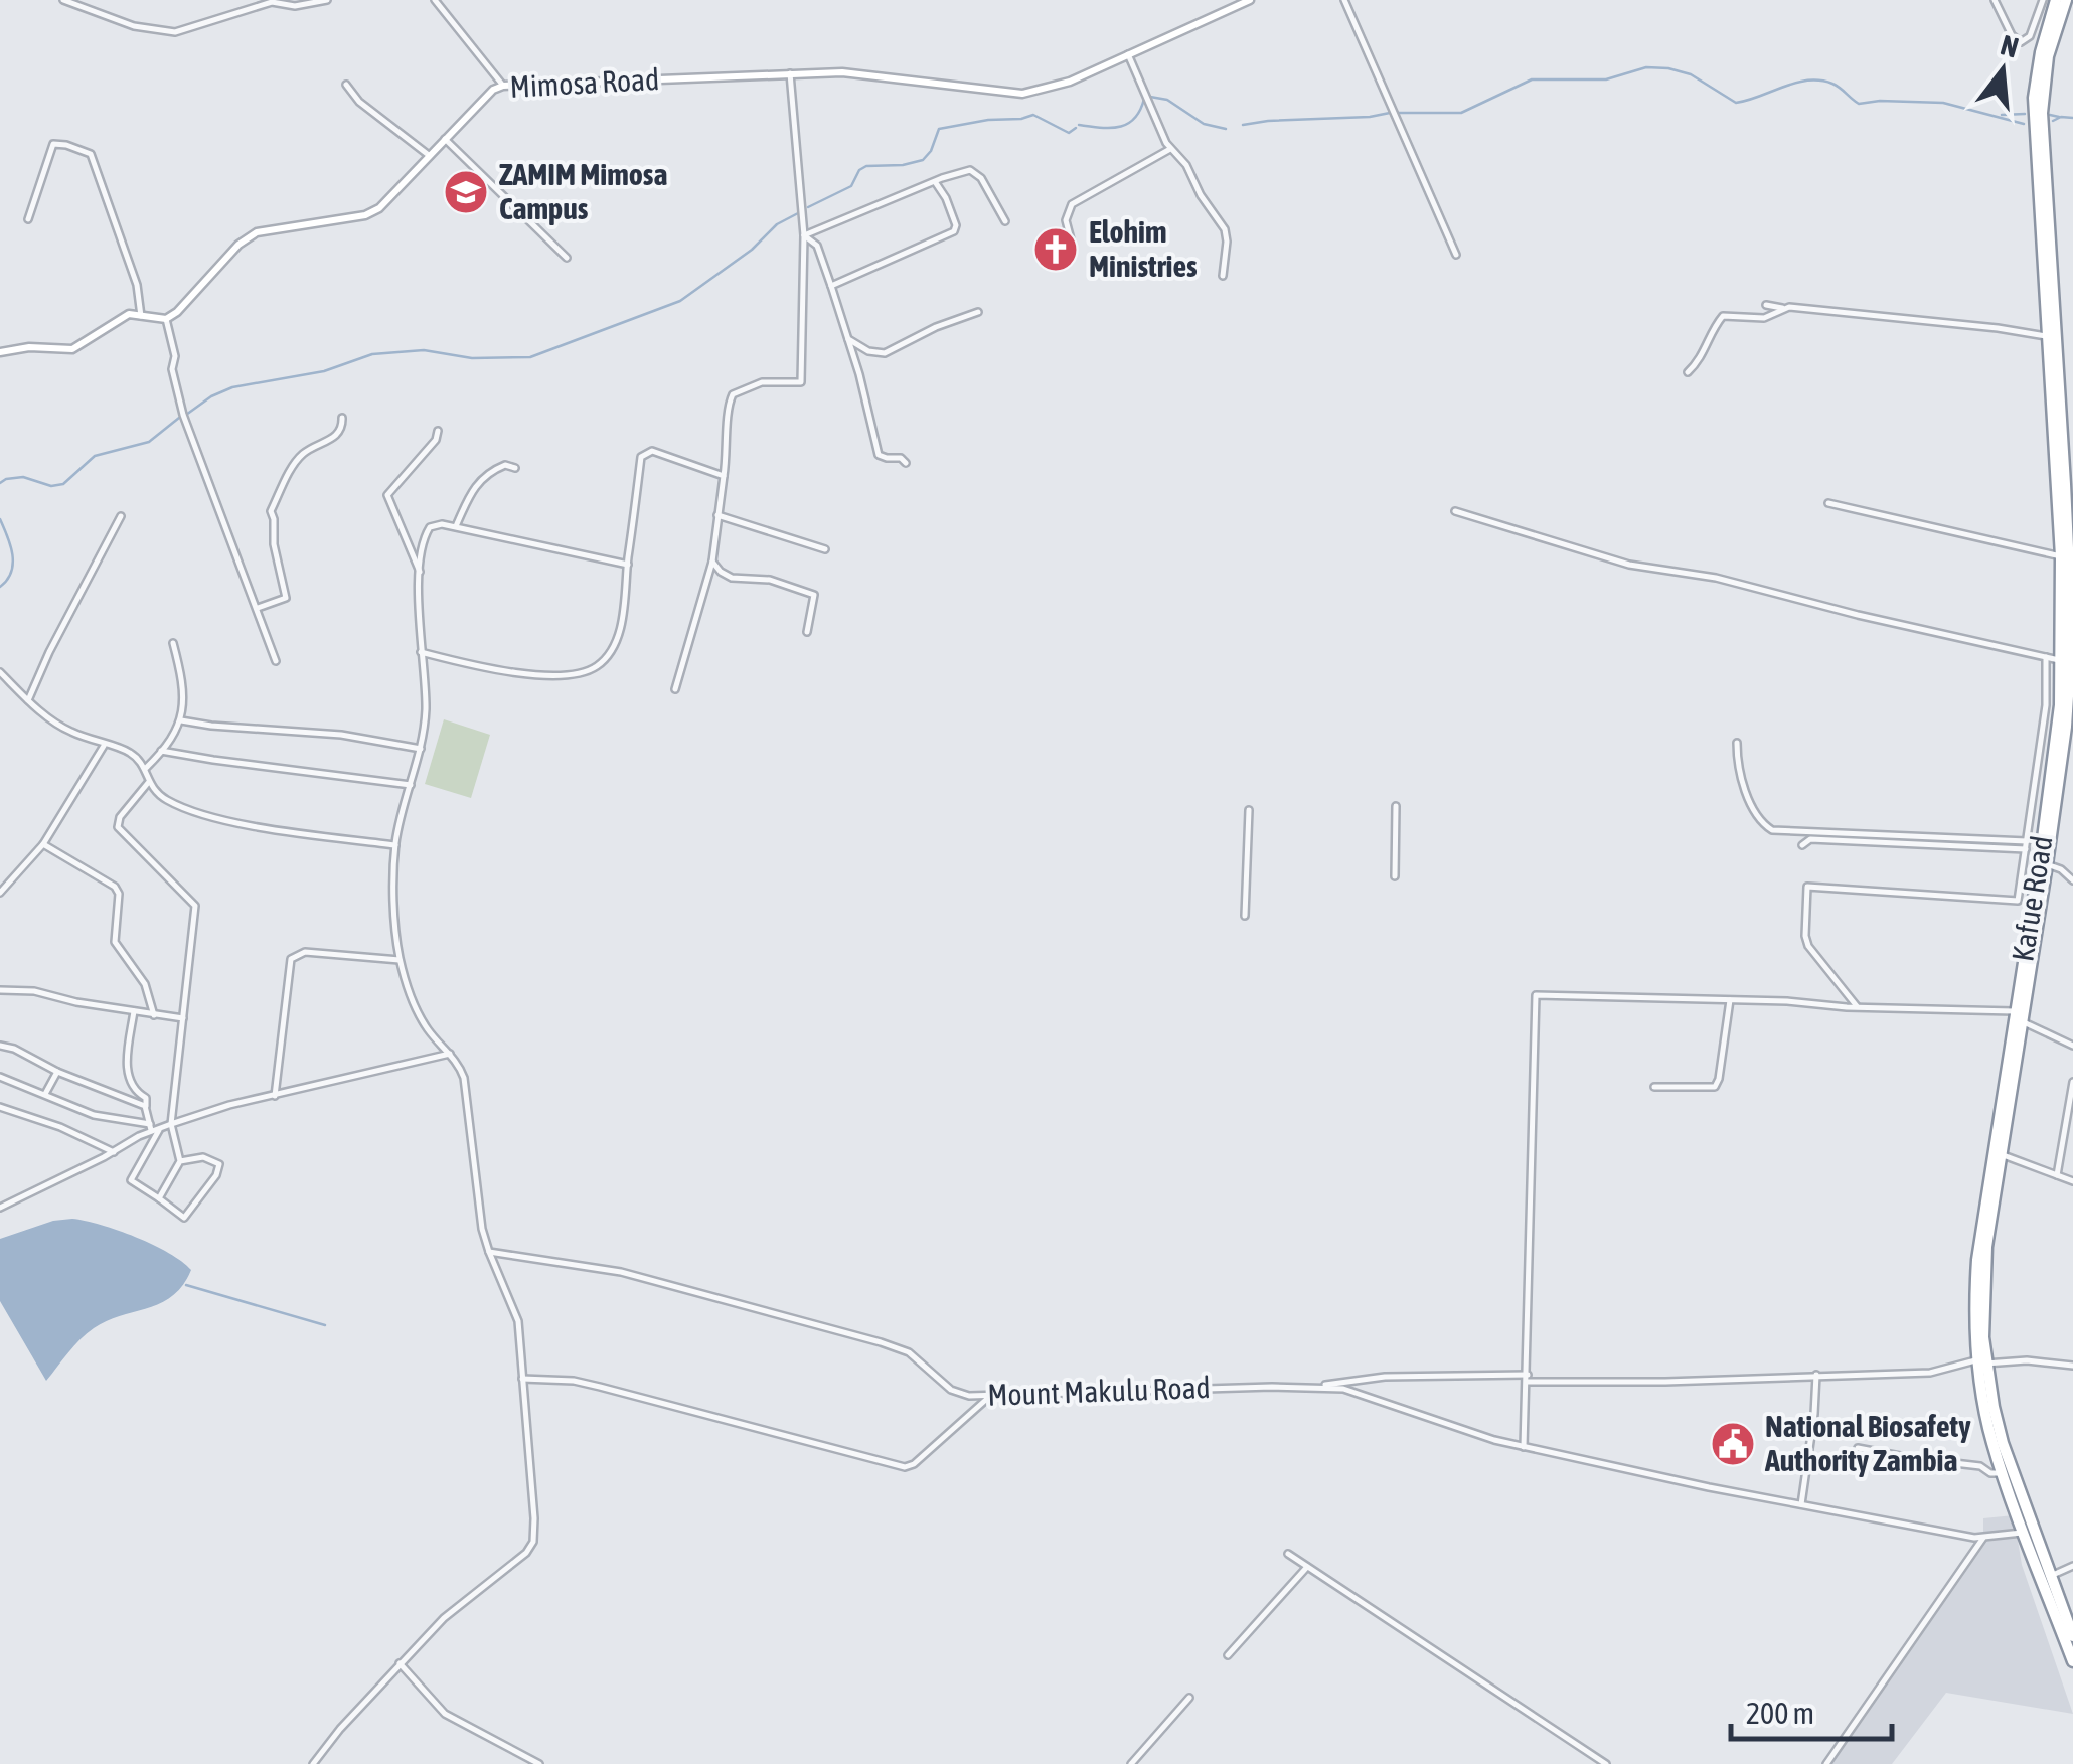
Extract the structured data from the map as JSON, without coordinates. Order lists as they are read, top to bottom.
{
  "streets": {
    "highway": ["Kafue Road"],
    "street": ["Mimosa Road", "Mount Makulu Road"]
  },
  "crossings": [
    ["Kafue Road", "Mount Makulu Road"]
  ],
  "places": {
    "school or university": ["ZAMIM Mimosa Campus"],
    "church": ["Elohim Ministries"],
    "public building": ["National Biosafety Authority Zambia"]
  },
  "scale_bar": "200 m",
  "north": "top"
}
